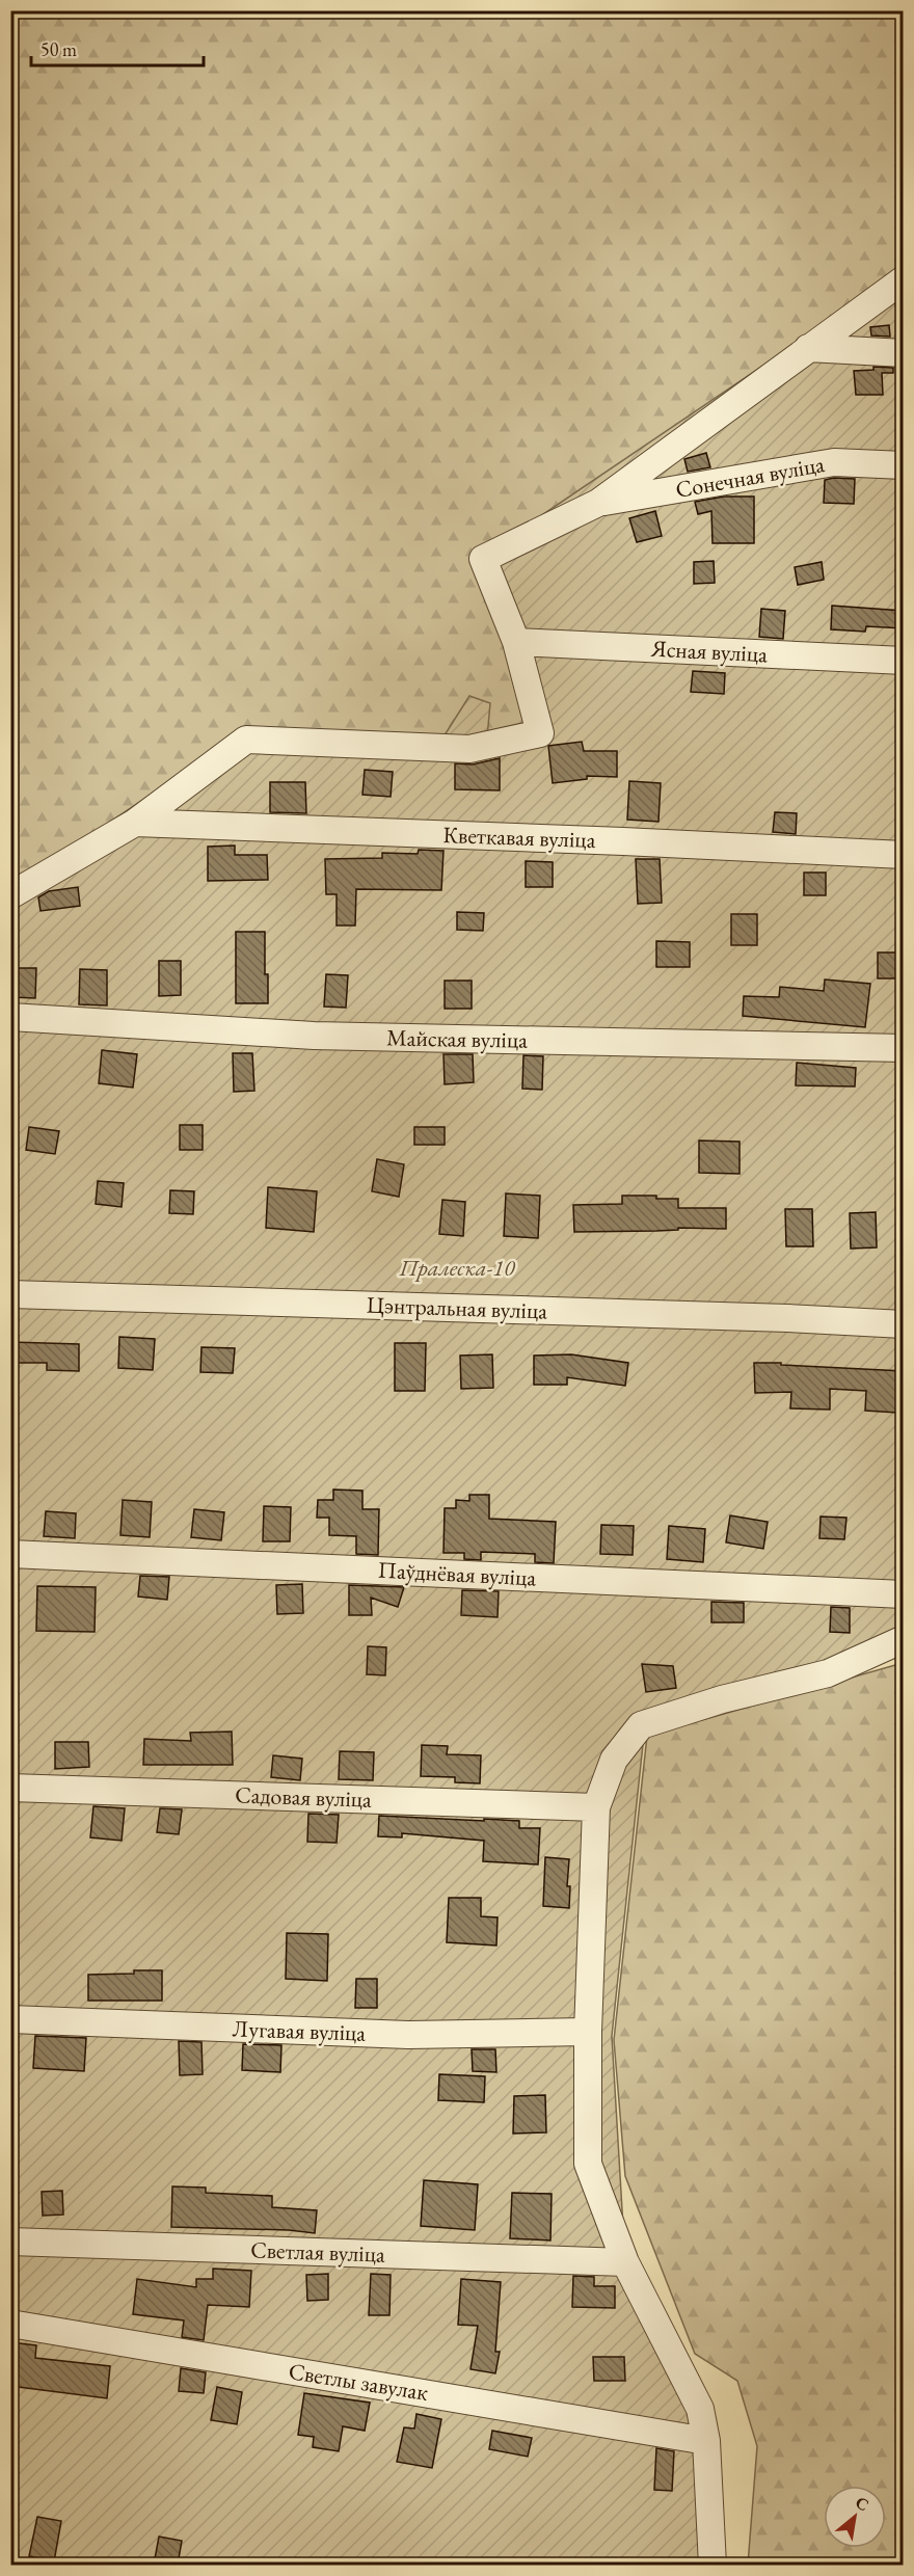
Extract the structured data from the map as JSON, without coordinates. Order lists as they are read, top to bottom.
{
  "streets": {
    "street": [
      "Сонечная вуліца",
      "Ясная вуліца",
      "Кветкавая вуліца",
      "Майская вуліца",
      "Цэнтральная вуліца",
      "Паўднёвая вуліца",
      "Садовая вуліца",
      "Лугавая вуліца",
      "Светлая вуліца",
      "Светлы завулак"
    ]
  },
  "parks": ["Пралеска-10"],
  "scale_bar": "50 m",
  "north": "top right"
}
